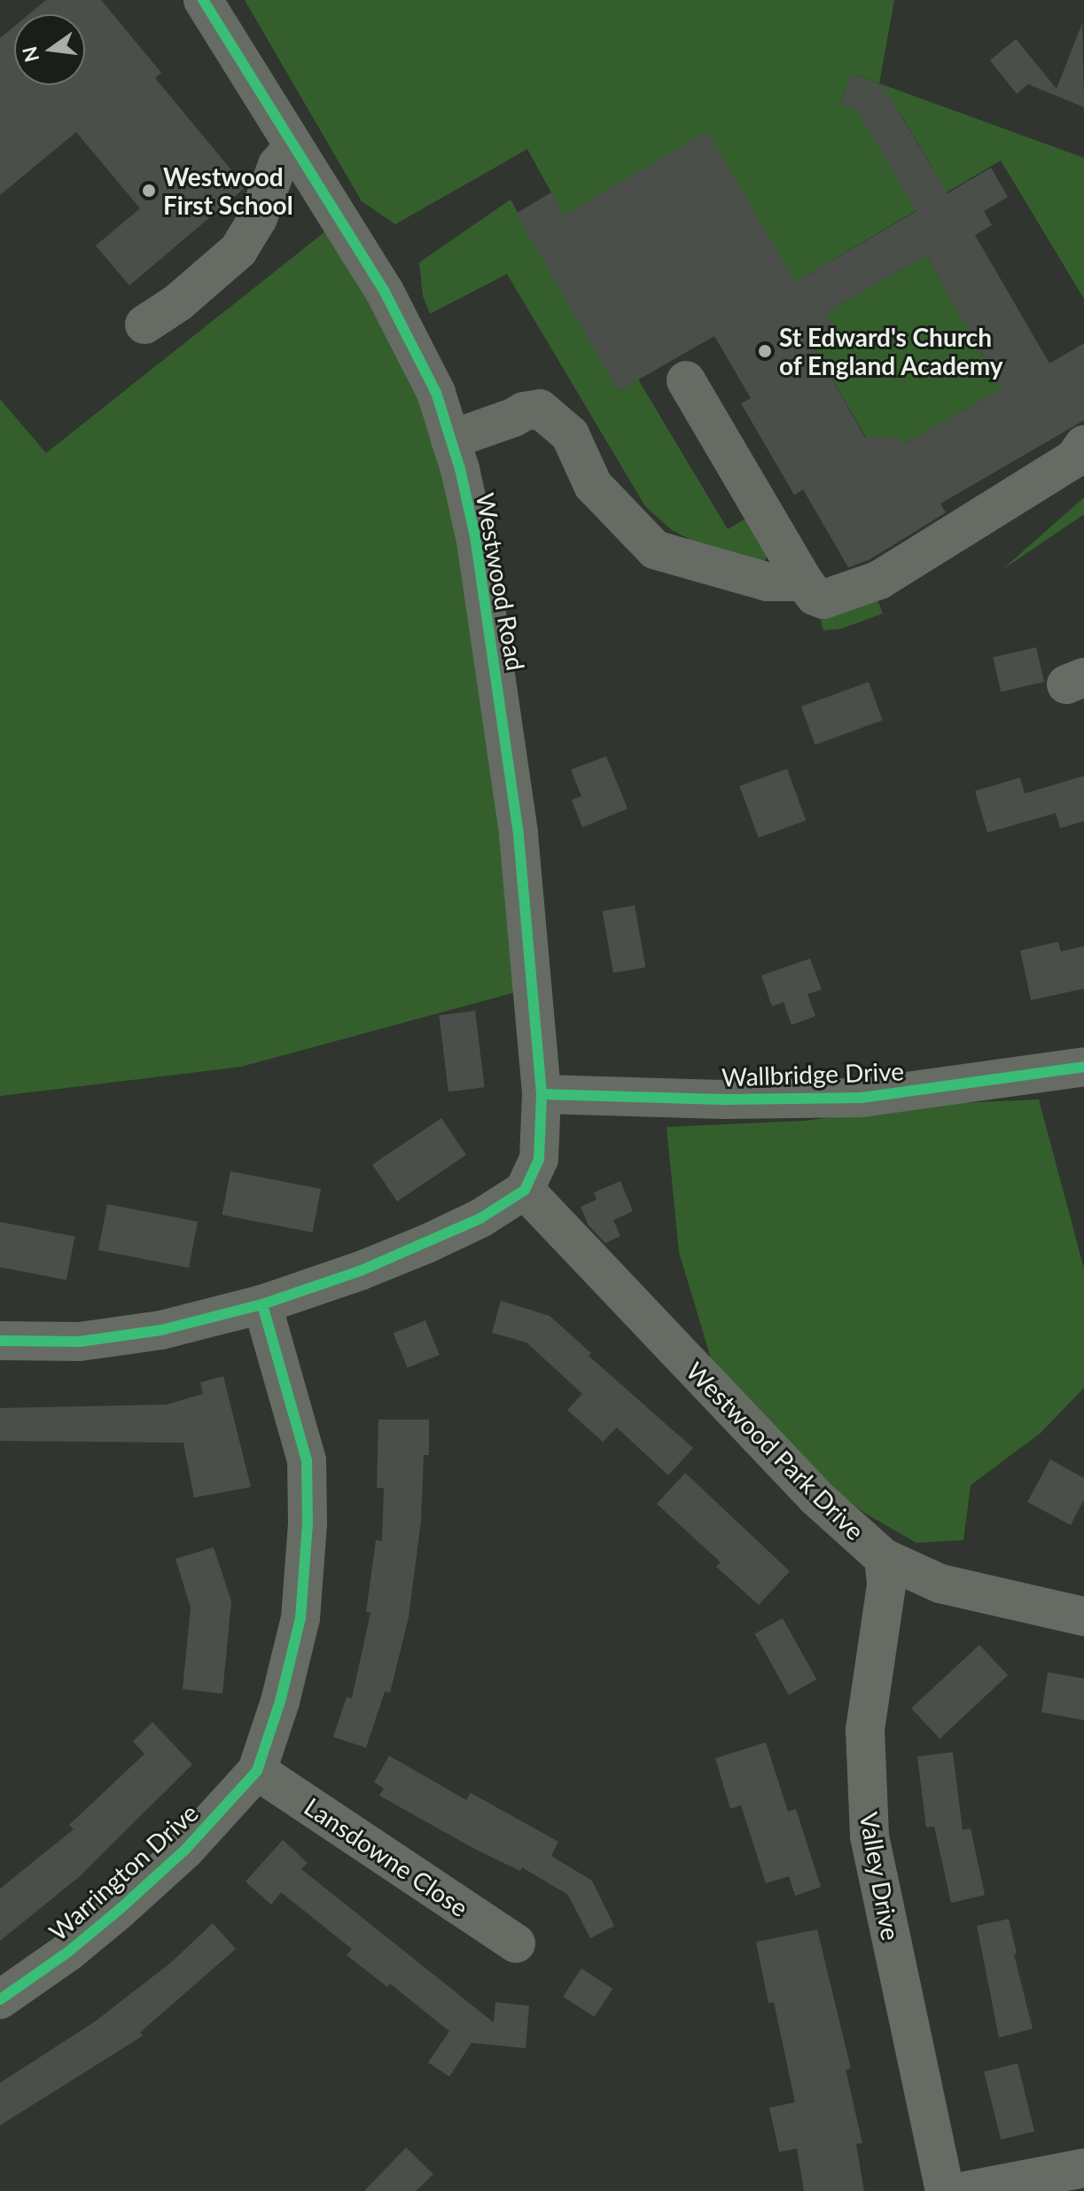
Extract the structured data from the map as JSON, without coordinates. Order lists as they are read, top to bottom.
{
  "streets": {
    "street": [
      "Westwood Road",
      "Wallbridge Drive",
      "Westwood Park Drive",
      "Lansdowne Close",
      "Warrington Drive",
      "Valley Drive"
    ]
  },
  "crossings": [
    ["Westwood Road", "Wallbridge Drive"],
    ["Westwood Road", "Westwood Park Drive"],
    ["Westwood Park Drive", "Valley Drive"],
    ["Lansdowne Close", "Warrington Drive"]
  ],
  "places": ["Westwood First School", "St Edward's Church of England Academy"],
  "north": "left"
}
